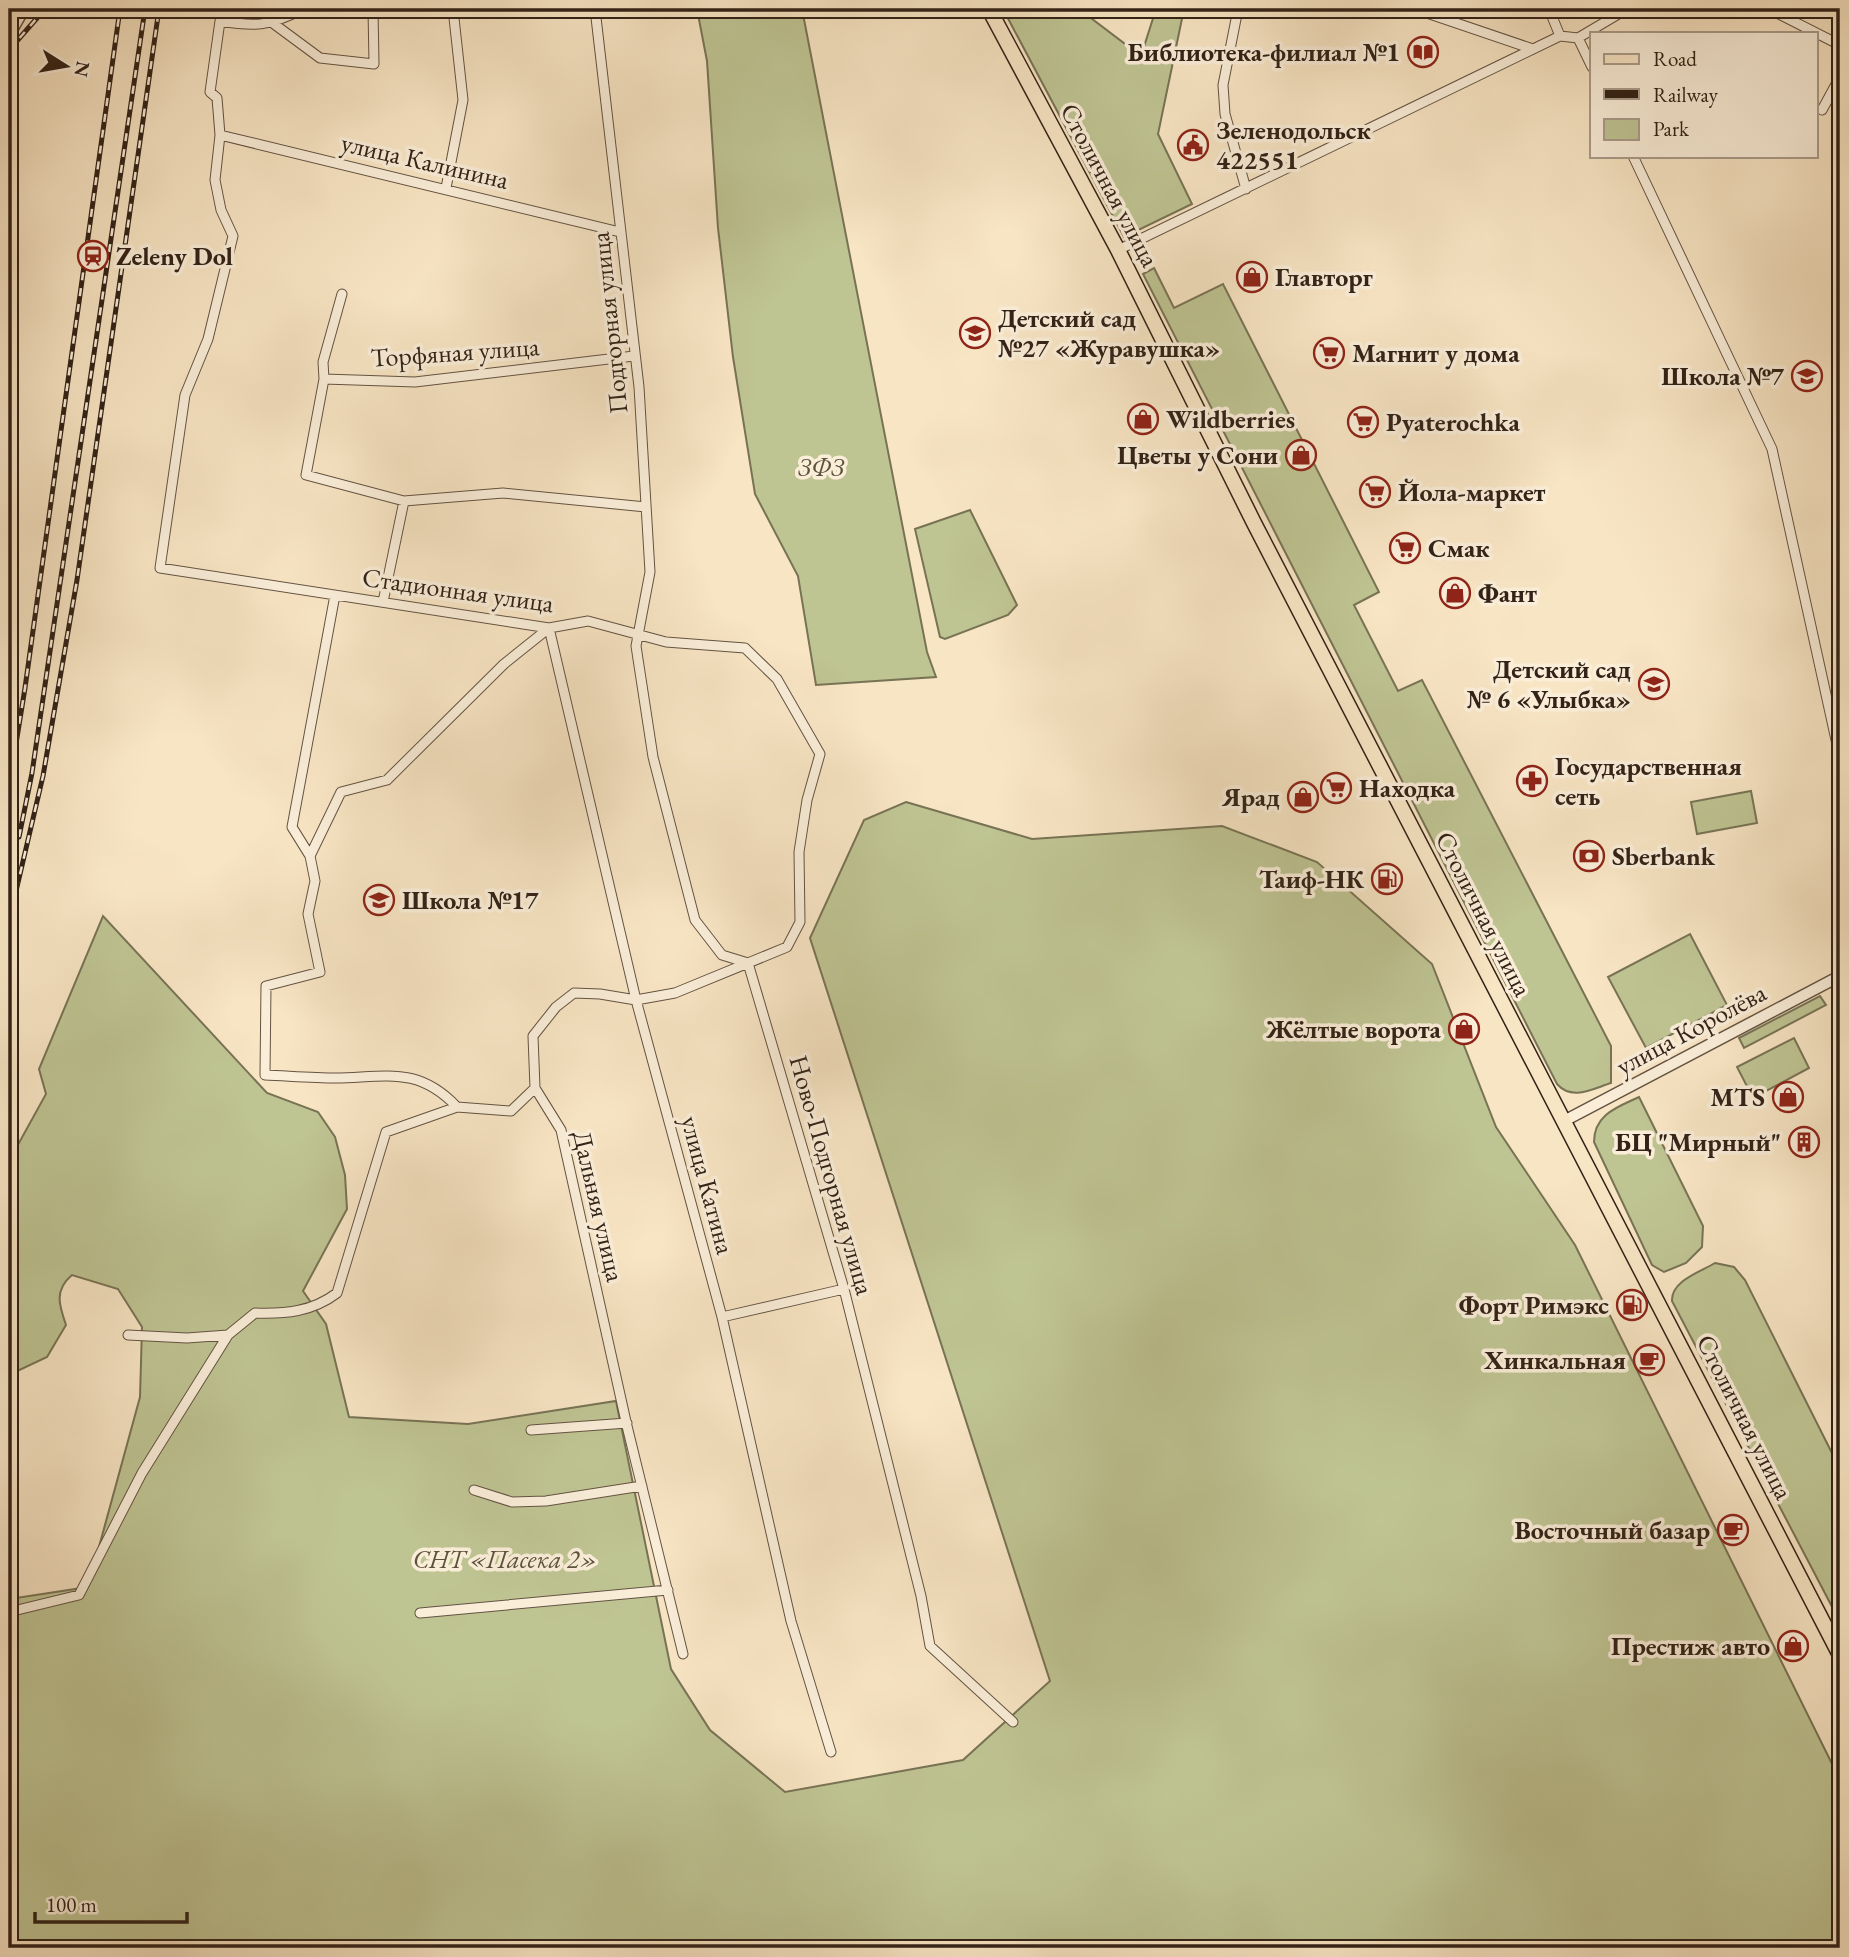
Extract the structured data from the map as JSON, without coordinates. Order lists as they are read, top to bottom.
{
  "streets": {
    "main road": ["Столичная улица"],
    "street": [
      "улица Калинина",
      "Подгорная улица",
      "Торфяная улица",
      "Стадионная улица",
      "улица Королёва",
      "Ново-Подгорная улица",
      "улица Катина",
      "Дальняя улица"
    ]
  },
  "crossings": [
    ["улица Калинина", "Подгорная улица"],
    ["улица Калинина", "Стадионная улица"],
    ["Столичная улица", "улица Королёва"],
    ["Подгорная улица", "Торфяная улица"],
    ["Подгорная улица", "Стадионная улица"],
    ["Стадионная улица", "улица Катина"],
    ["Стадионная улица", "Дальняя улица"],
    ["Ново-Подгорная улица", "Дальняя улица"],
    ["улица Катина", "Дальняя улица"]
  ],
  "parks": ["ЗФЗ", "СНТ «Пасека 2»"],
  "places": {
    "library": ["Библиотека-филиал №1"],
    "public building": ["Зеленодольск 422551"],
    "station": ["Zeleny Dol"],
    "shop": [
      "Главторг",
      "Wildberries",
      "Цветы у Сони",
      "Фант",
      "Ярад",
      "Жёлтые ворота",
      "MTS",
      "Престиж авто"
    ],
    "school or university": [
      "Детский сад №27 «Журавушка»",
      "Школа №7",
      "Детский сад № 6 «Улыбка»",
      "Школа №17"
    ],
    "supermarket": [
      "Магнит у дома",
      "Pyaterochka",
      "Йола-маркет",
      "Смак",
      "Находка"
    ],
    "pharmacy": ["Государственная сеть"],
    "bank": ["Sberbank"],
    "fuel station": ["Таиф-НК", "Форт Римэкс"],
    "building": ["БЦ \"Мирный\""],
    "cafe": ["Хинкальная", "Восточный базар"]
  },
  "legend": ["Road", "Railway", "Park"],
  "scale_bar": "100 m",
  "north": "right"
}
